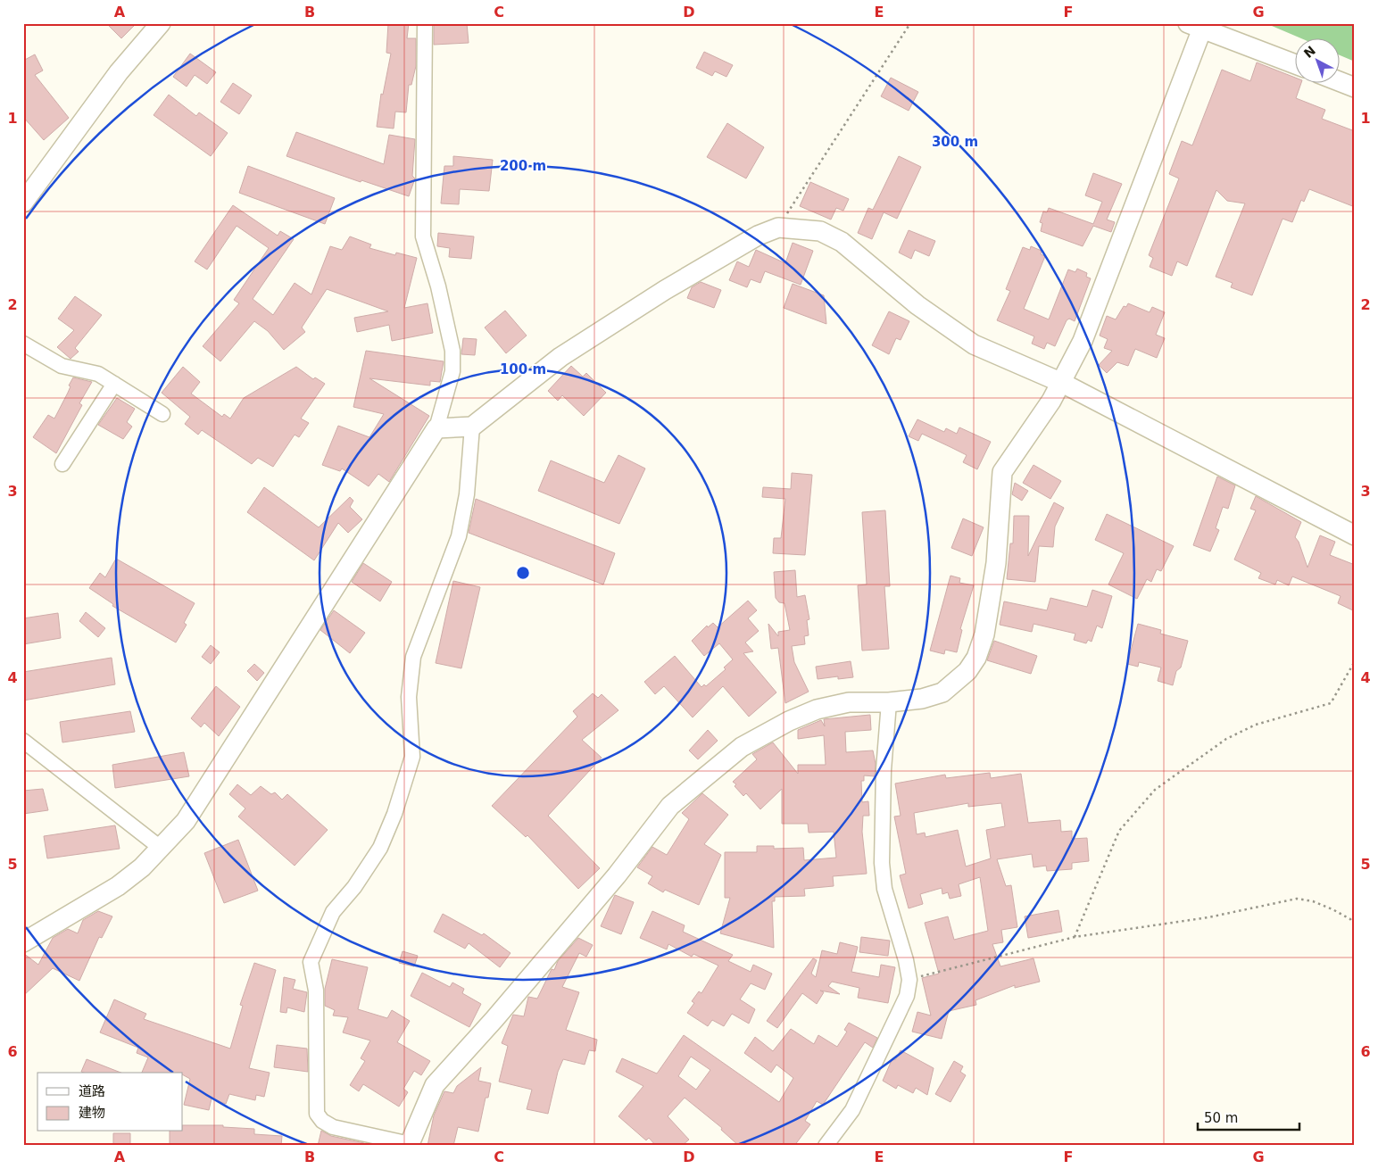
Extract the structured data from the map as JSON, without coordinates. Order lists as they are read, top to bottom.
{
  "legend": ["道路", "建物"],
  "scale_bar": "50 m",
  "north": "top left",
  "grid": {
    "columns": [
      "A",
      "B",
      "C",
      "D",
      "E",
      "F",
      "G"
    ],
    "rows": [
      "1",
      "2",
      "3",
      "4",
      "5",
      "6"
    ]
  },
  "rings": ["300 m", "200 m", "100 m"]
}
